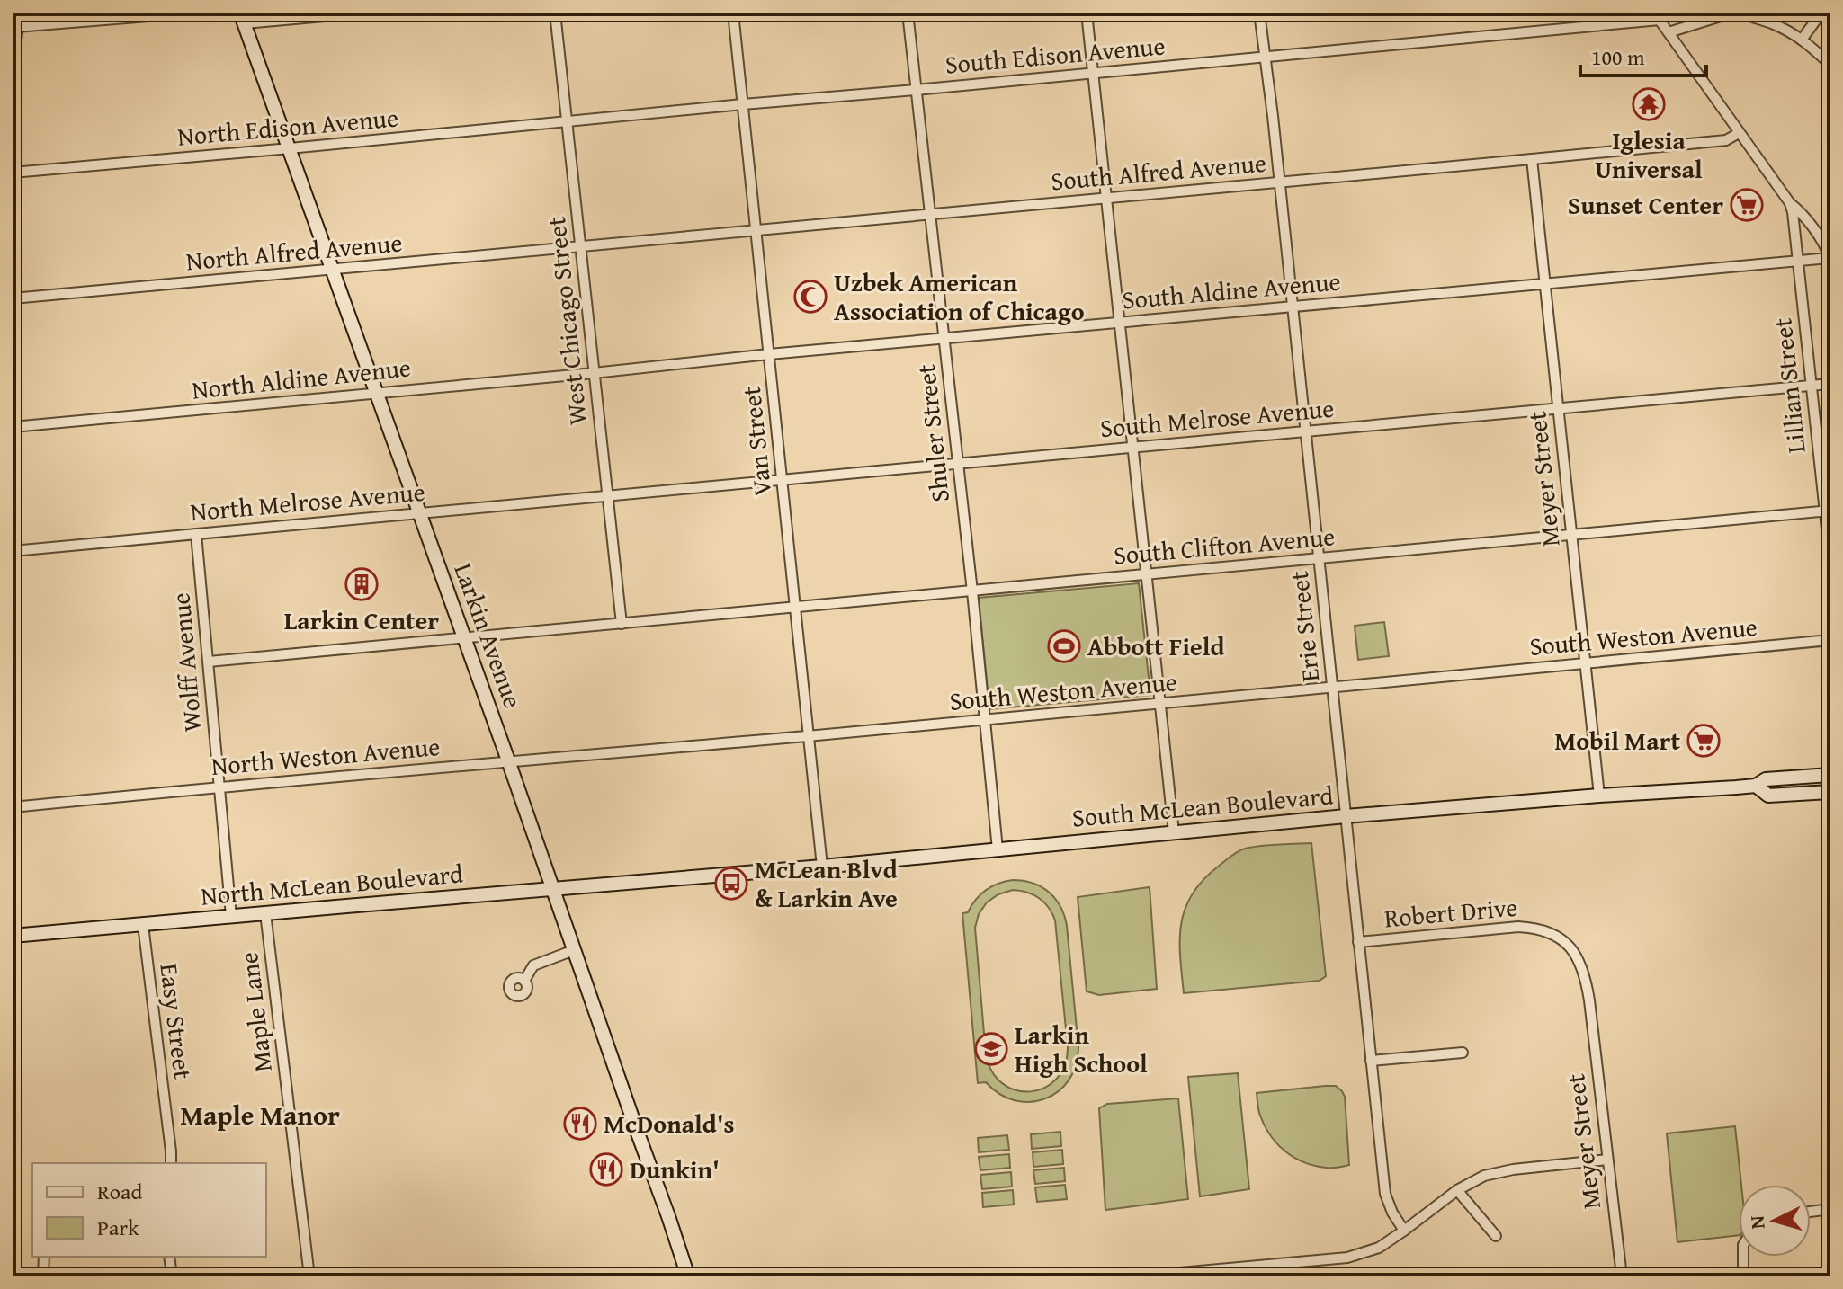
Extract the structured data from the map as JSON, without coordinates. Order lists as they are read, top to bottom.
{
  "streets": {
    "main road": ["Larkin Avenue", "South McLean Boulevard", "North McLean Boulevard"],
    "street": [
      "South Edison Avenue",
      "North Edison Avenue",
      "South Alfred Avenue",
      "North Alfred Avenue",
      "South Aldine Avenue",
      "West Chicago Street",
      "North Aldine Avenue",
      "Lillian Street",
      "South Melrose Avenue",
      "Shuler Street",
      "Van Street",
      "Meyer Street",
      "North Melrose Avenue",
      "South Clifton Avenue",
      "Erie Street",
      "South Weston Avenue",
      "Wolff Avenue",
      "North Weston Avenue",
      "Robert Drive",
      "Maple Lane",
      "Easy Street"
    ]
  },
  "crossings": [
    ["South Edison Avenue", "North Edison Avenue"],
    ["South Edison Avenue", "West Chicago Street"],
    ["South Edison Avenue", "Shuler Street"],
    ["South Edison Avenue", "Van Street"],
    ["South Edison Avenue", "Erie Street"],
    ["North Edison Avenue", "West Chicago Street"],
    ["North Edison Avenue", "Larkin Avenue"],
    ["South Alfred Avenue", "North Alfred Avenue"],
    ["South Alfred Avenue", "West Chicago Street"],
    ["South Alfred Avenue", "Shuler Street"],
    ["South Alfred Avenue", "Van Street"],
    ["South Alfred Avenue", "Meyer Street"],
    ["South Alfred Avenue", "Erie Street"],
    ["North Alfred Avenue", "West Chicago Street"],
    ["North Alfred Avenue", "Larkin Avenue"],
    ["South Aldine Avenue", "West Chicago Street"],
    ["South Aldine Avenue", "North Aldine Avenue"],
    ["South Aldine Avenue", "Lillian Street"],
    ["South Aldine Avenue", "Shuler Street"],
    ["South Aldine Avenue", "Van Street"],
    ["South Aldine Avenue", "Meyer Street"],
    ["South Aldine Avenue", "Erie Street"],
    ["West Chicago Street", "North Aldine Avenue"],
    ["West Chicago Street", "South Melrose Avenue"],
    ["West Chicago Street", "North Melrose Avenue"],
    ["West Chicago Street", "South Clifton Avenue"],
    ["North Aldine Avenue", "Larkin Avenue"],
    ["Lillian Street", "South Melrose Avenue"],
    ["Lillian Street", "South Clifton Avenue"],
    ["South Melrose Avenue", "Shuler Street"],
    ["South Melrose Avenue", "Van Street"],
    ["South Melrose Avenue", "Meyer Street"],
    ["South Melrose Avenue", "North Melrose Avenue"],
    ["South Melrose Avenue", "Erie Street"],
    ["Shuler Street", "South Clifton Avenue"],
    ["Shuler Street", "South Weston Avenue"],
    ["Shuler Street", "South McLean Boulevard"],
    ["Van Street", "South Clifton Avenue"],
    ["Van Street", "South Weston Avenue"],
    ["Van Street", "South McLean Boulevard"],
    ["Meyer Street", "South Clifton Avenue"],
    ["Meyer Street", "South Weston Avenue"],
    ["Meyer Street", "South McLean Boulevard"],
    ["Meyer Street", "Robert Drive"],
    ["North Melrose Avenue", "Larkin Avenue"],
    ["North Melrose Avenue", "Wolff Avenue"],
    ["South Clifton Avenue", "Erie Street"],
    ["South Clifton Avenue", "Larkin Avenue"],
    ["South Clifton Avenue", "Wolff Avenue"],
    ["Erie Street", "South Weston Avenue"],
    ["Erie Street", "South McLean Boulevard"],
    ["Erie Street", "Robert Drive"],
    ["Larkin Avenue", "North Weston Avenue"],
    ["Larkin Avenue", "North McLean Boulevard"],
    ["South Weston Avenue", "North Weston Avenue"],
    ["Wolff Avenue", "North Weston Avenue"],
    ["Wolff Avenue", "North McLean Boulevard"],
    ["South McLean Boulevard", "North McLean Boulevard"],
    ["North McLean Boulevard", "Maple Lane"],
    ["North McLean Boulevard", "Easy Street"]
  ],
  "districts": ["Maple Manor"],
  "places": {
    "temple": ["Iglesia Universal"],
    "supermarket": ["Sunset Center", "Mobil Mart"],
    "mosque": ["Uzbek American Association of Chicago"],
    "building": ["Larkin Center"],
    "sports": ["Abbott Field"],
    "bus stop": ["McLean Blvd & Larkin Ave"],
    "school or university": ["Larkin High School"],
    "restaurant": ["McDonald's", "Dunkin'"]
  },
  "legend": ["Road", "Park"],
  "scale_bar": "100 m",
  "north": "left"
}
